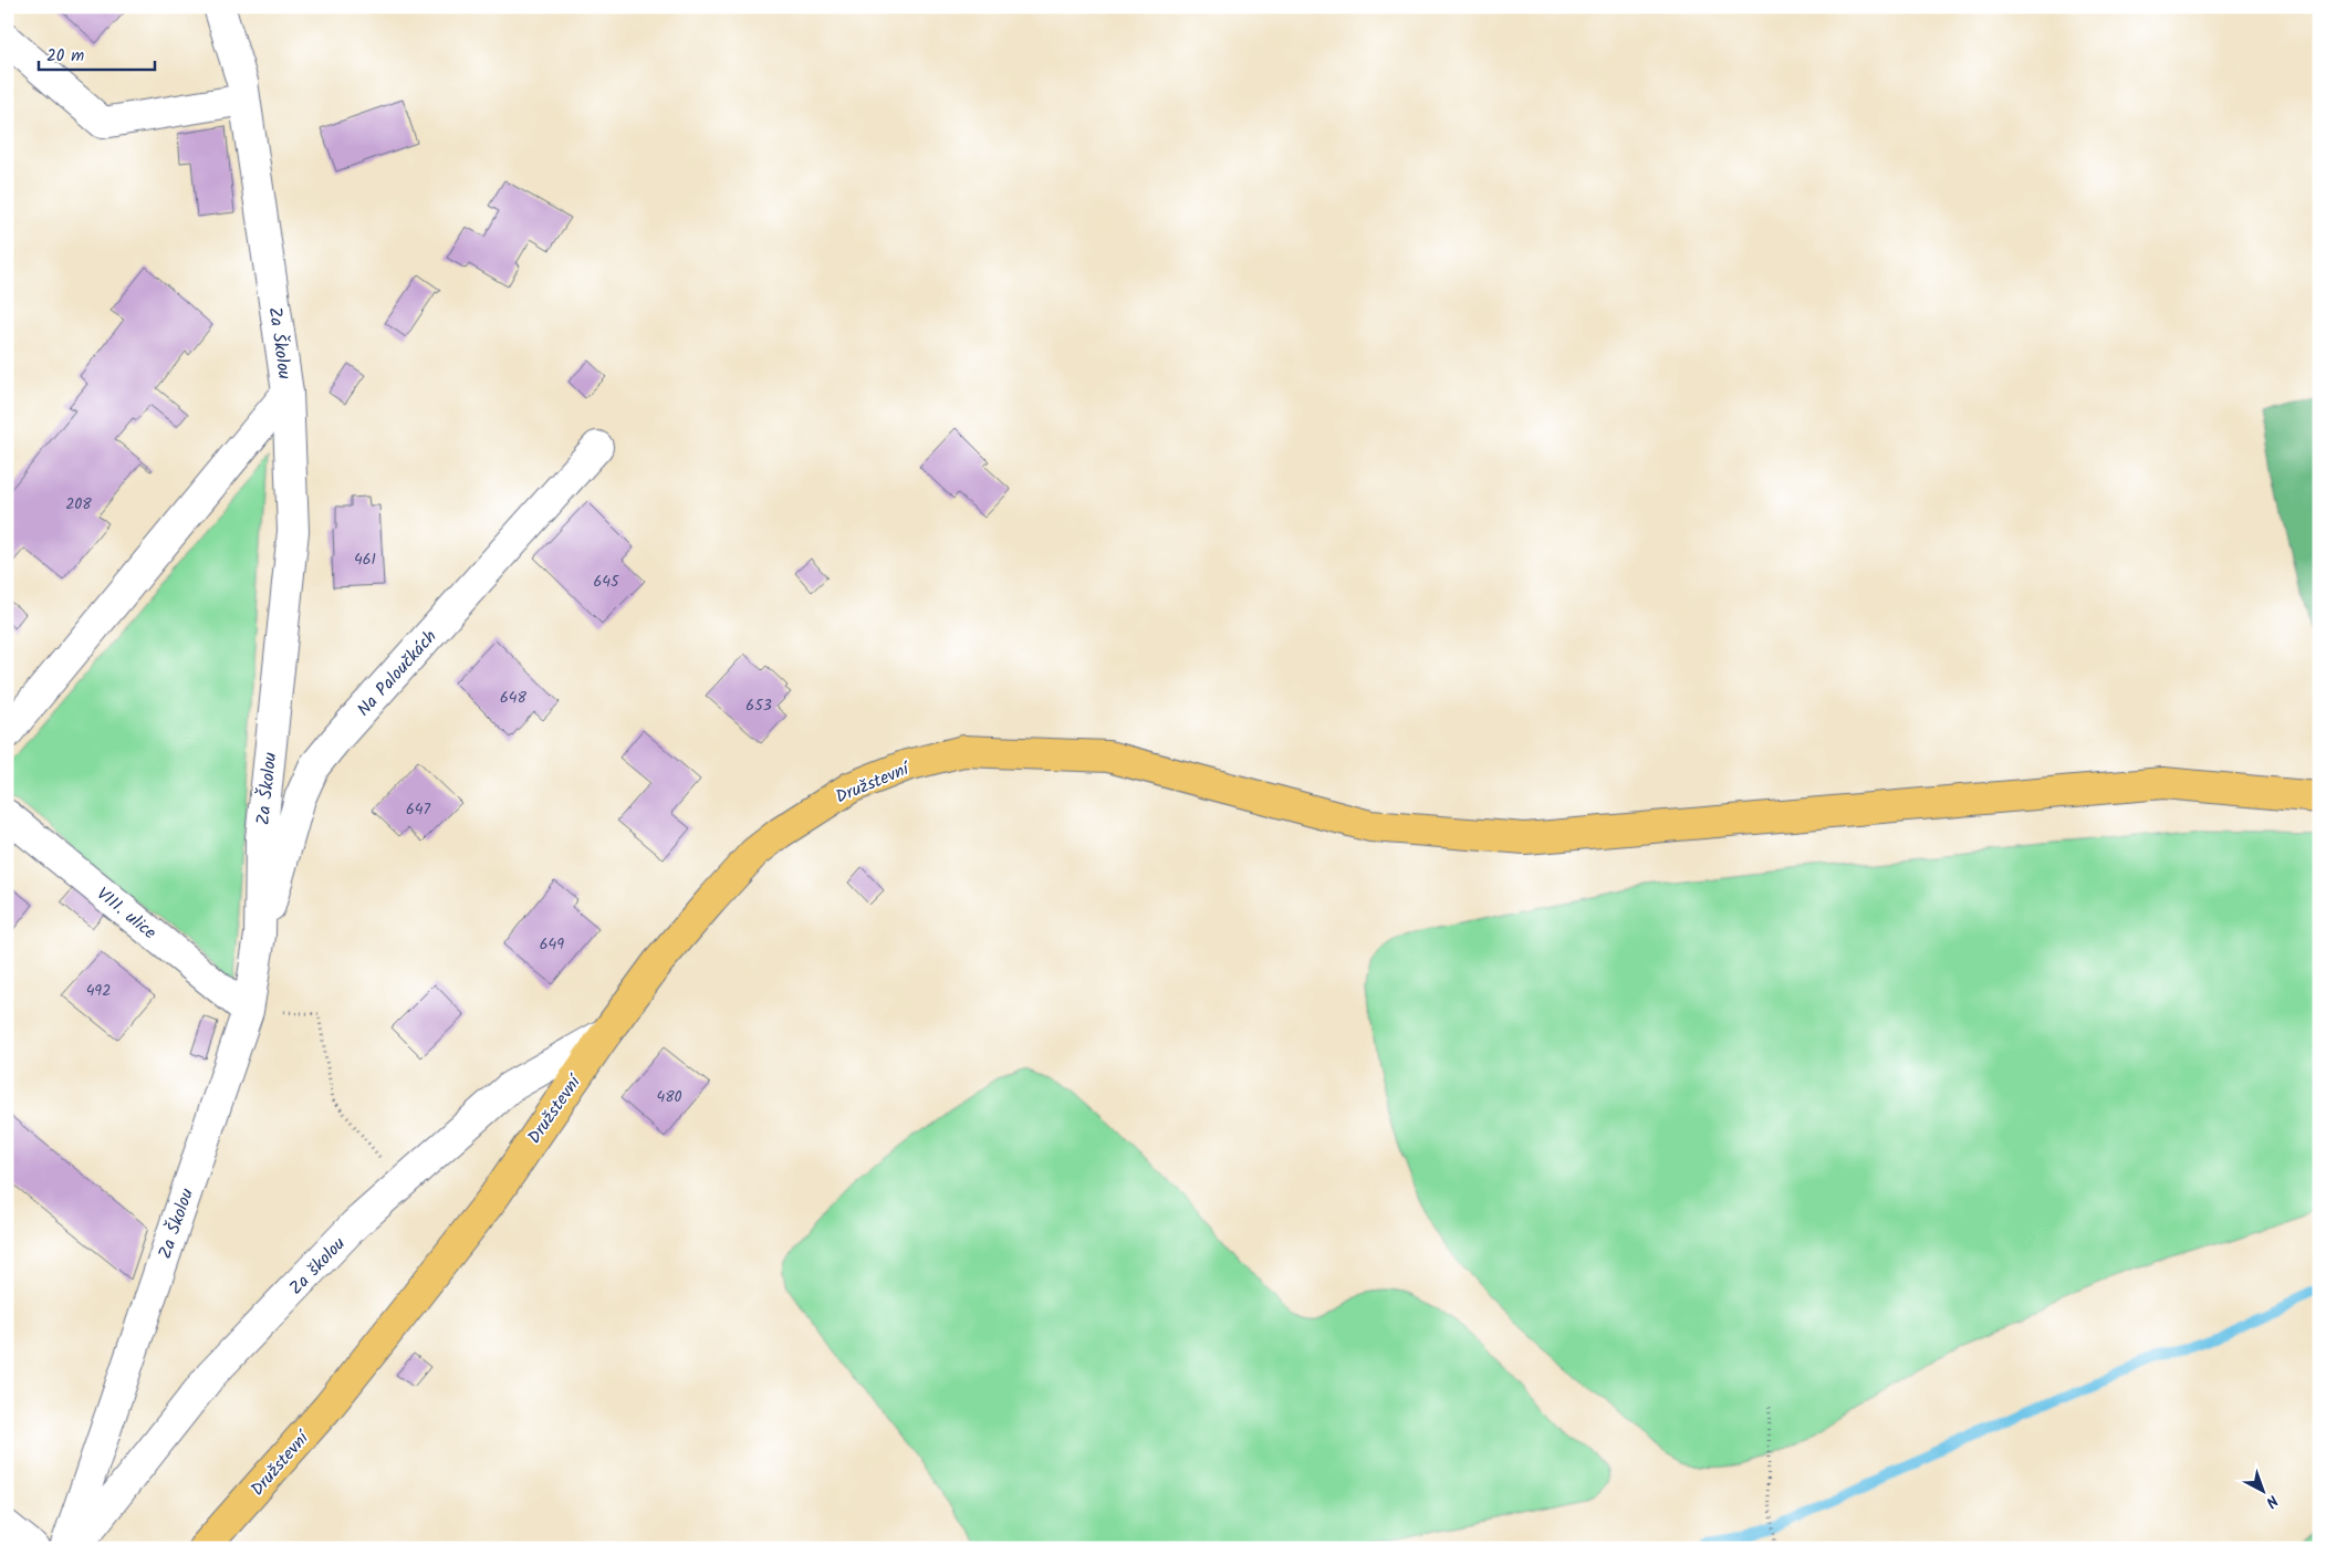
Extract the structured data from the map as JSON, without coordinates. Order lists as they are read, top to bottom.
{
  "streets": {
    "main road": ["Družstevní"],
    "street": [
      "Za Školou",
      "Na Paloučkách",
      "VIII. ulice",
      "Za školou"
    ]
  },
  "crossings": [
    ["Za Školou", "Na Paloučkách"],
    ["Za Školou", "VIII. ulice"],
    ["Družstevní", "Za školou"]
  ],
  "house_numbers": [
    "208",
    "461",
    "645",
    "648",
    "653",
    "647",
    "649",
    "492",
    "480"
  ],
  "scale_bar": "20 m",
  "north": "bottom right"
}
